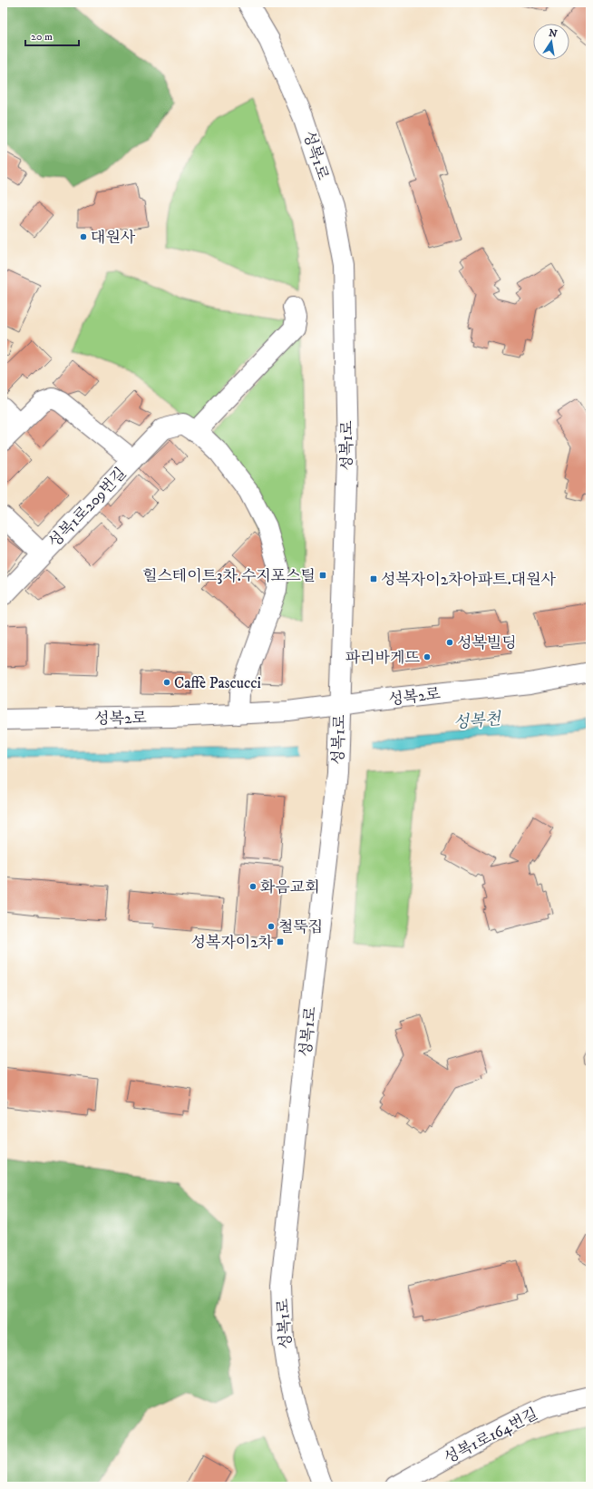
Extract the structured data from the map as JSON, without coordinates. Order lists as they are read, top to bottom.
{
  "streets": {
    "street": [
      "성복1로",
      "성복1로209번길",
      "성복2로",
      "성복1로164번길"
    ]
  },
  "crossings": [
    ["성복1로", "성복2로"],
    ["성복1로209번길", "성복2로"]
  ],
  "water": ["성복천"],
  "places": {
    "other": [
      "대원사",
      "성복빌딩",
      "파리바게뜨",
      "Caffè Pascucci",
      "화음교회",
      "철뚝집"
    ],
    "transit": ["힐스테이트3차.수지포스틸", "성복자이2차아파트.대원사", "성복자이2차"]
  },
  "scale_bar": "20 m",
  "north": "top"
}
